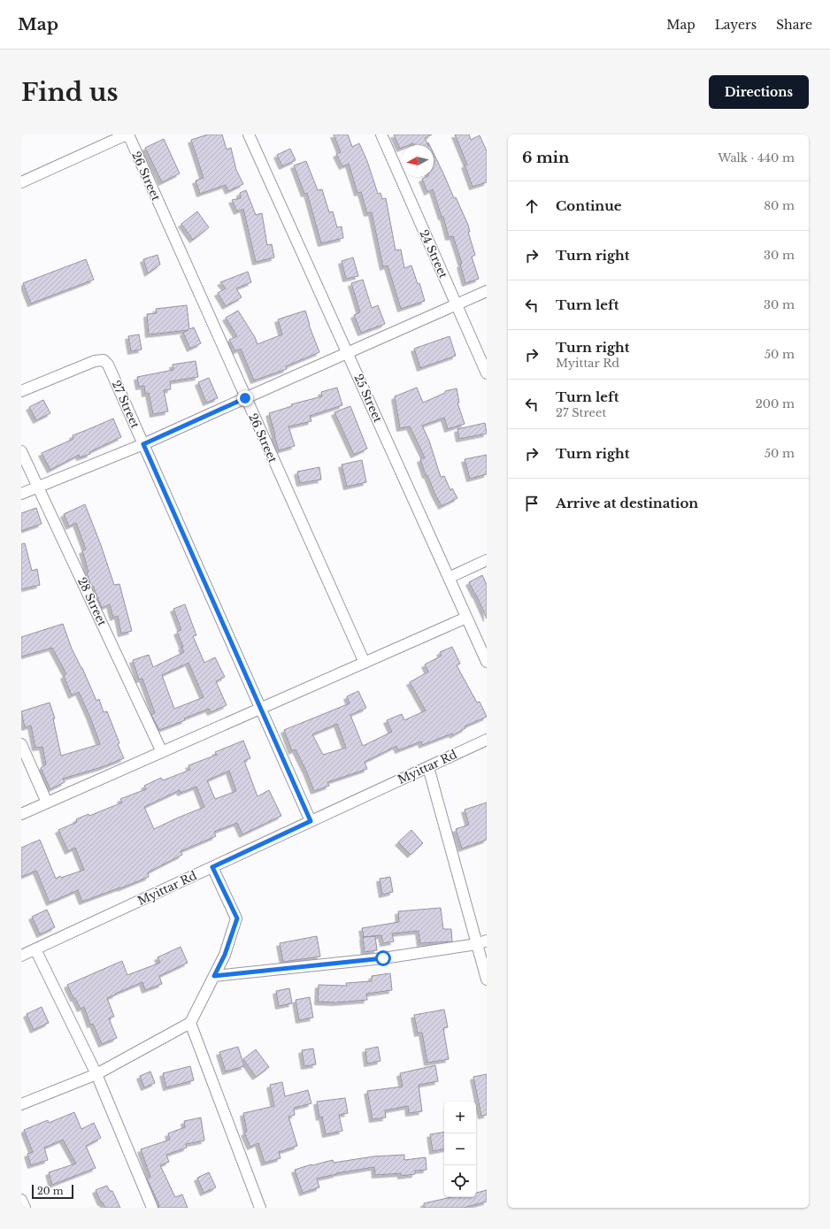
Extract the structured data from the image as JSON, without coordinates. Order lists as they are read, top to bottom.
{
  "streets": {
    "street": [
      "26 Street",
      "24 Street",
      "25 Street",
      "27 Street",
      "28 Street",
      "Myittar Rd"
    ]
  },
  "crossings": [
    ["27 Street", "Myittar Rd"]
  ],
  "scale_bar": "20 m",
  "north": "left",
  "page": {
    "header": "Map",
    "nav": ["Map", "Layers", "Share"],
    "buttons": "Directions",
    "title": "Find us",
    "heading": ["6 min", "Walk · 440 m"],
    "list": [
      ["Continue", "80 m"],
      ["Turn right", "30 m"],
      ["Turn left", "30 m"],
      ["Turn right", "Myittar Rd", "50 m"],
      ["Turn left", "27 Street", "200 m"],
      ["Turn right", "50 m"],
      "Arrive at destination"
    ],
    "map_buttons": ["+", "−"],
    "scale": "20 m"
  }
}
